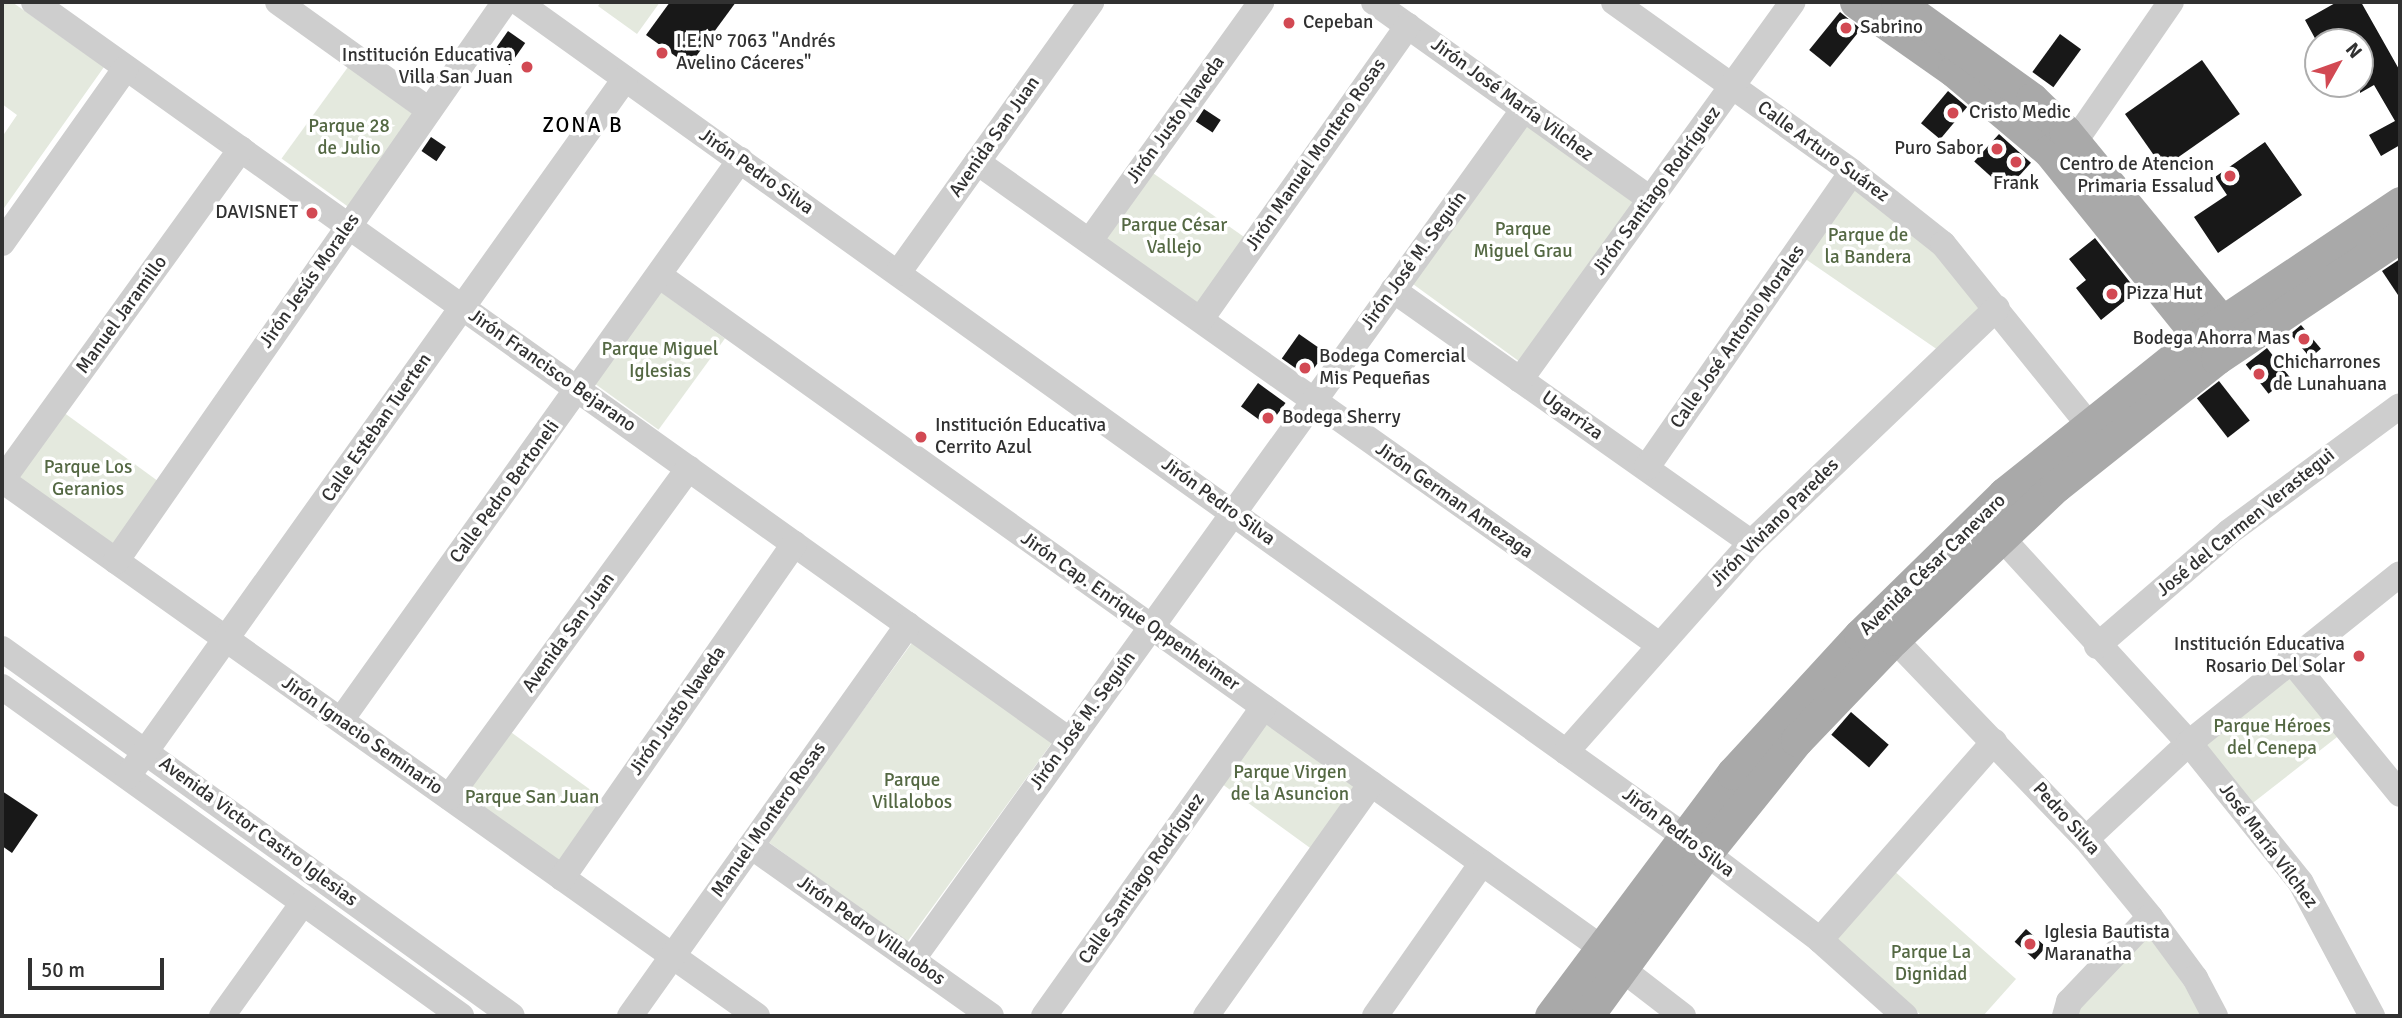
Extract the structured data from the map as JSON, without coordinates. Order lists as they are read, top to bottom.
{
  "streets": {
    "main road": ["Avenida César Canevaro"],
    "street": [
      "Jirón José María Vilchez",
      "Jirón Justo Naveda",
      "Avenida San Juan",
      "Calle Arturo Suárez",
      "Jirón Manuel Montero Rosas",
      "Jirón Pedro Silva",
      "Jirón Santiago Rodríguez",
      "Jirón José M. Seguín",
      "Jirón Jesús Morales",
      "Manuel Jaramillo",
      "Calle José Antonio Morales",
      "Jirón Francisco Bejarano",
      "Ugarriza",
      "Calle Esteban Tuerten",
      "Calle Pedro Bertoneli",
      "Jirón German Amezaga",
      "Jirón Viviano Paredes",
      "José del Carmen Verastegui",
      "Jirón Cap. Enrique Oppenheimer",
      "Jirón Ignacio Seminario",
      "Pedro Silva",
      "Manuel Montero Rosas",
      "Avenida Victor Castro Iglesias",
      "José María Vílchez",
      "Calle Santiago Rodríguez",
      "Jirón Pedro Villalobos"
    ]
  },
  "crossings": [
    ["Jirón José María Vilchez", "Jirón Manuel Montero Rosas"],
    ["Jirón José María Vilchez", "Jirón Santiago Rodríguez"],
    ["Jirón José María Vilchez", "Jirón José M. Seguín"],
    ["Jirón Justo Naveda", "Jirón Francisco Bejarano"],
    ["Jirón Justo Naveda", "Jirón German Amezaga"],
    ["Jirón Justo Naveda", "Jirón Ignacio Seminario"],
    ["Avenida San Juan", "Jirón Pedro Silva"],
    ["Avenida San Juan", "Jirón Francisco Bejarano"],
    ["Avenida San Juan", "Jirón German Amezaga"],
    ["Avenida San Juan", "Jirón Ignacio Seminario"],
    ["Calle Arturo Suárez", "Jirón Santiago Rodríguez"],
    ["Calle Arturo Suárez", "Calle José Antonio Morales"],
    ["Calle Arturo Suárez", "Jirón Viviano Paredes"],
    ["Calle Arturo Suárez", "Avenida César Canevaro"],
    ["Jirón Manuel Montero Rosas", "Jirón German Amezaga"],
    ["Jirón Pedro Silva", "Jirón José M. Seguín"],
    ["Jirón Pedro Silva", "Calle Esteban Tuerten"],
    ["Jirón Pedro Silva", "Calle Pedro Bertoneli"],
    ["Jirón Pedro Silva", "Jirón Viviano Paredes"],
    ["Jirón Pedro Silva", "Avenida César Canevaro"],
    ["Jirón Santiago Rodríguez", "Ugarriza"],
    ["Jirón José M. Seguín", "Jirón Francisco Bejarano"],
    ["Jirón José M. Seguín", "Ugarriza"],
    ["Jirón José M. Seguín", "Jirón German Amezaga"],
    ["Jirón José M. Seguín", "Jirón Cap. Enrique Oppenheimer"],
    ["Jirón José M. Seguín", "Jirón Pedro Villalobos"],
    ["Jirón Jesús Morales", "Jirón Francisco Bejarano"],
    ["Jirón Jesús Morales", "Jirón Ignacio Seminario"],
    ["Manuel Jaramillo", "Jirón Francisco Bejarano"],
    ["Manuel Jaramillo", "Jirón Ignacio Seminario"],
    ["Calle José Antonio Morales", "Ugarriza"],
    ["Jirón Francisco Bejarano", "Calle Esteban Tuerten"],
    ["Jirón Francisco Bejarano", "Calle Pedro Bertoneli"],
    ["Jirón Francisco Bejarano", "Manuel Montero Rosas"],
    ["Ugarriza", "Jirón Viviano Paredes"],
    ["Calle Esteban Tuerten", "Jirón Ignacio Seminario"],
    ["Calle Esteban Tuerten", "Avenida Victor Castro Iglesias"],
    ["Calle Pedro Bertoneli", "Jirón Cap. Enrique Oppenheimer"],
    ["Calle Pedro Bertoneli", "Jirón Ignacio Seminario"],
    ["Jirón German Amezaga", "Jirón Viviano Paredes"],
    ["José del Carmen Verastegui", "José María Vílchez"],
    ["Avenida César Canevaro", "Jirón Cap. Enrique Oppenheimer"],
    ["Avenida César Canevaro", "Pedro Silva"],
    ["Avenida César Canevaro", "José María Vílchez"],
    ["Jirón Cap. Enrique Oppenheimer", "Calle Santiago Rodríguez"],
    ["Jirón Ignacio Seminario", "Manuel Montero Rosas"],
    ["Manuel Montero Rosas", "Jirón Pedro Villalobos"]
  ],
  "districts": ["ZONA B"],
  "parks": [
    "Parque 28 de Julio",
    "Parque César Vallejo",
    "Parque Miguel Grau",
    "Parque de la Bandera",
    "Parque Miguel Iglesias",
    "Parque Los Geranios",
    "Parque Héroes del Cenepa",
    "Parque Virgen de la Asuncion",
    "Parque Villalobos",
    "Parque San Juan",
    "Parque La Dignidad"
  ],
  "places": [
    "Cepeban",
    "Sabrino",
    "I.E.N° 7063 \"Andrés Avelino Cáceres\"",
    "Institución Educativa Villa San Juan",
    "Cristo Medic",
    "Puro Sabor",
    "Frank",
    "Centro de Atencion Primaria Essalud",
    "DAVISNET",
    "Pizza Hut",
    "Bodega Ahorra Mas",
    "Bodega Comercial Mis Pequeñas",
    "Chicharrones de Lunahuana",
    "Bodega Sherry",
    "Institución Educativa Cerrito Azul",
    "Institución Educativa Rosario Del Solar",
    "Iglesia Bautista Maranatha"
  ],
  "scale_bar": "50 m",
  "north": "top right"
}
